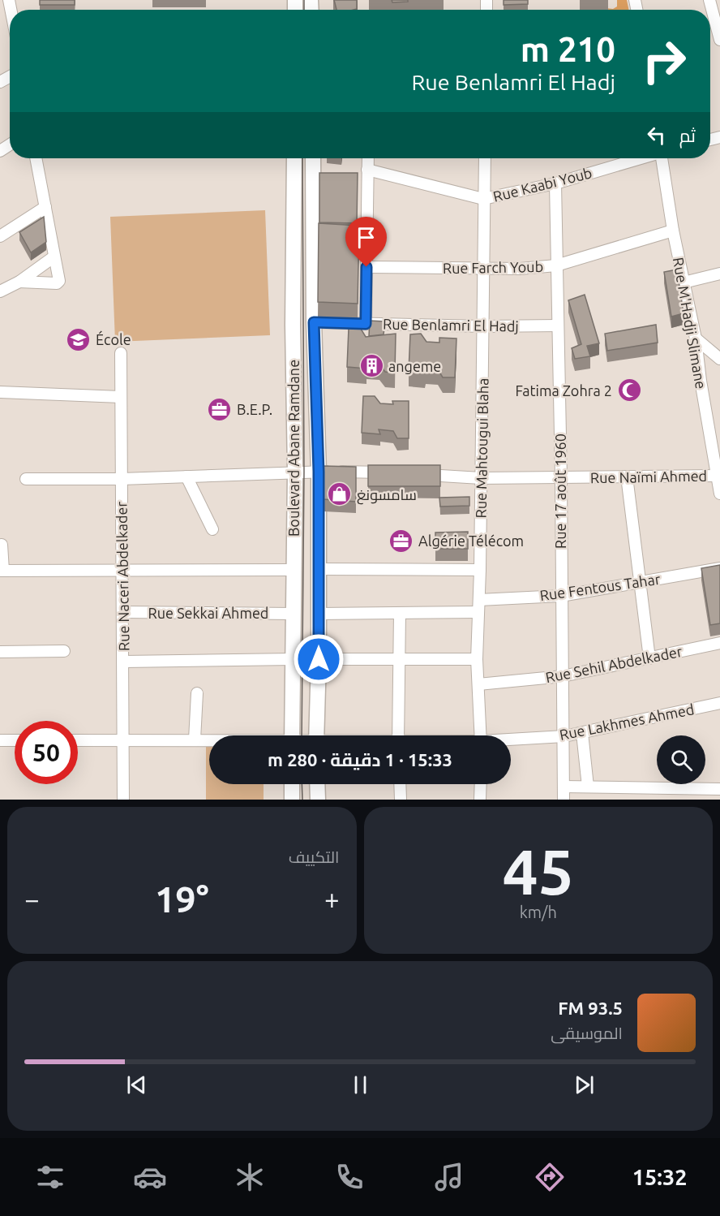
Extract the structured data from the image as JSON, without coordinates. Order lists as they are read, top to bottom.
{
  "streets": {
    "main road": ["Boulevard Abane Ramdane"],
    "street": [
      "Rue Kaabi Youb",
      "Rue Farch Youb",
      "Rue M'Hadji Slimane",
      "Rue Benlamri El Hadj",
      "Rue Mahtougui Blaha",
      "Rue Naïmi Ahmed",
      "Rue 17 août 1960",
      "Rue Naceri Abdelkader",
      "Rue Fentous Tahar",
      "Rue Sekkai Ahmed",
      "Rue Sehil Abdelkader",
      "Rue Lakhmes Ahmed"
    ]
  },
  "crossings": [
    ["Rue Kaabi Youb", "Rue Mahtougui Blaha"],
    ["Rue Kaabi Youb", "Rue 17 août 1960"],
    ["Rue Farch Youb", "Rue M'Hadji Slimane"],
    ["Rue Farch Youb", "Rue Mahtougui Blaha"],
    ["Rue Farch Youb", "Rue 17 août 1960"],
    ["Rue M'Hadji Slimane", "Rue Naïmi Ahmed"],
    ["Rue Benlamri El Hadj", "Boulevard Abane Ramdane"],
    ["Rue Benlamri El Hadj", "Rue Mahtougui Blaha"],
    ["Rue Benlamri El Hadj", "Rue 17 août 1960"],
    ["Boulevard Abane Ramdane", "Rue Sekkai Ahmed"],
    ["Rue Mahtougui Blaha", "Rue Naïmi Ahmed"],
    ["Rue Mahtougui Blaha", "Rue Fentous Tahar"],
    ["Rue Mahtougui Blaha", "Rue Sehil Abdelkader"],
    ["Rue Naïmi Ahmed", "Rue 17 août 1960"],
    ["Rue 17 août 1960", "Rue Fentous Tahar"],
    ["Rue 17 août 1960", "Rue Sehil Abdelkader"],
    ["Rue 17 août 1960", "Rue Lakhmes Ahmed"],
    ["Rue Naceri Abdelkader", "Rue Sekkai Ahmed"],
    ["Rue Naceri Abdelkader", "Rue Lakhmes Ahmed"]
  ],
  "places": {
    "school or university": ["École"],
    "building": ["angeme"],
    "mosque": ["Fatima Zohra 2"],
    "office": ["B.E.P.", "Algérie Télécom"],
    "shop": ["سامسونغ"]
  },
  "page": {
    "turn": ["210 m", "Rue Benlamri El Hadj"],
    "then": "ثم",
    "limit": "50",
    "trip": "15:33 · 1 دقيقة · 280 m",
    "tile": [
      ["45", "km/h"],
      "التكييف"
    ],
    "heat": ["−", "19°", "+"],
    "song": ["93.5 FM", "الموسيقى"],
    "tabs": "15:32"
  }
}
